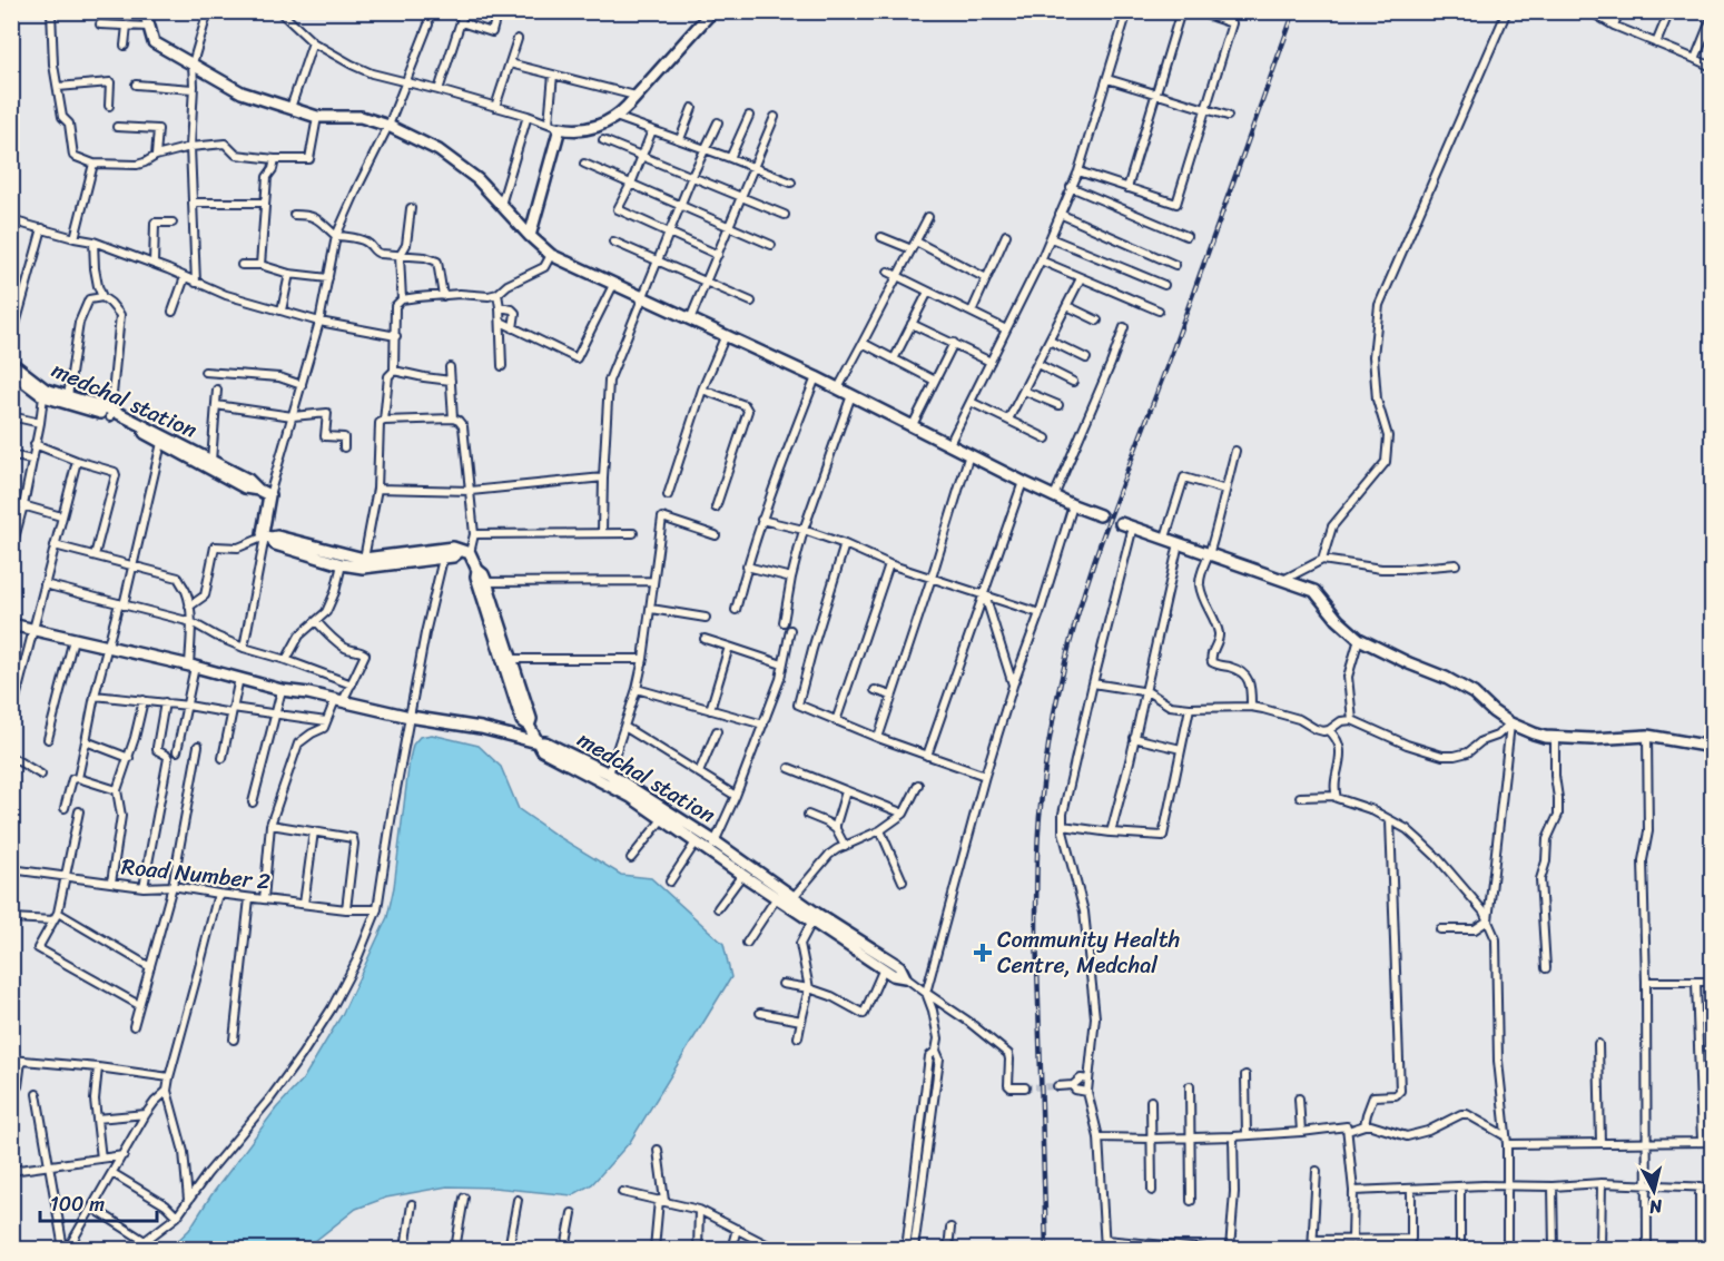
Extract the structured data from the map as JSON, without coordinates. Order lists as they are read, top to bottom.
{
  "streets": {
    "street": ["medchal station", "Road Number 2"]
  },
  "places": {
    "health": ["Community Health Centre, Medchal"]
  },
  "scale_bar": "100 m",
  "north": "bottom"
}
